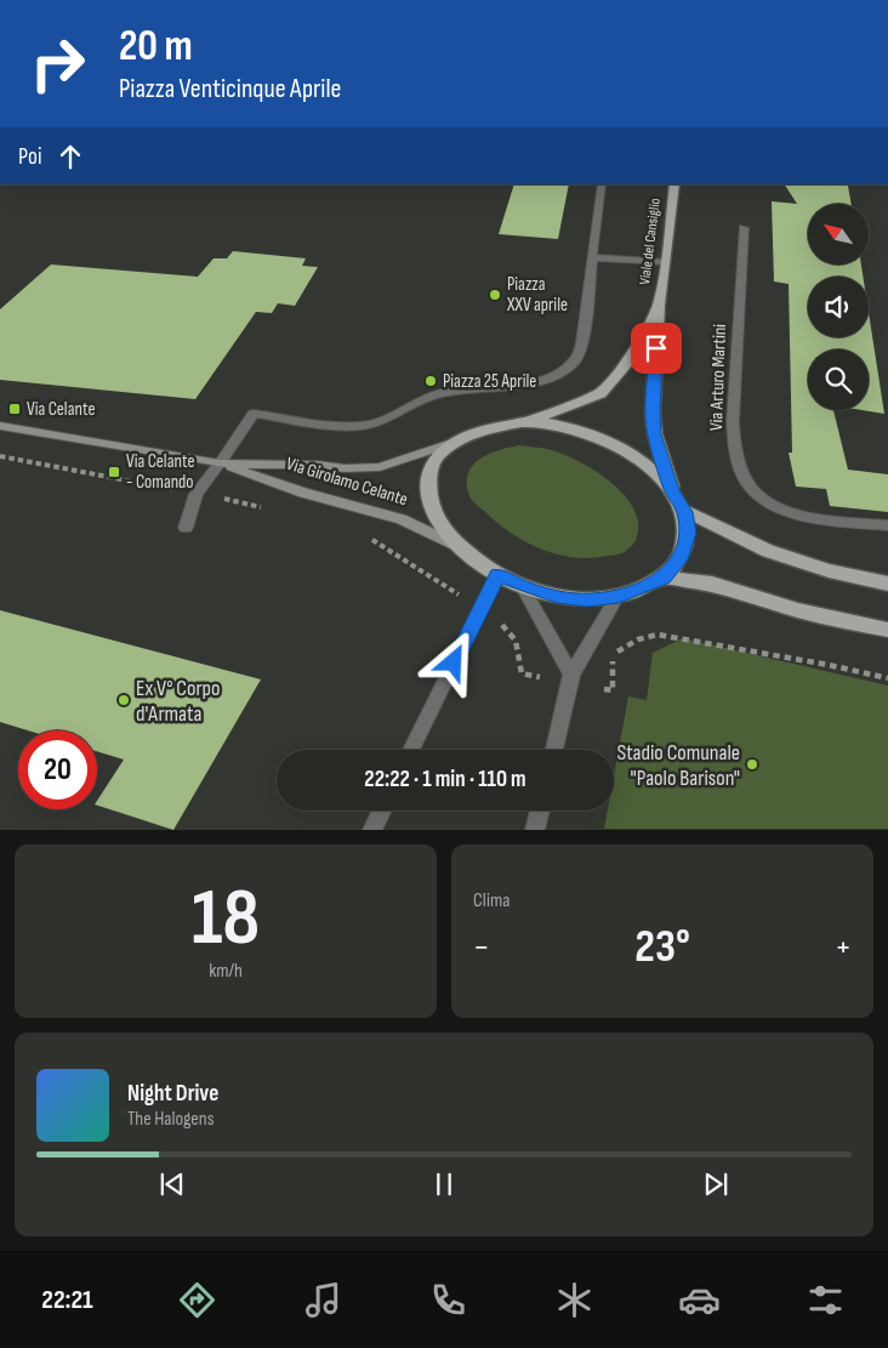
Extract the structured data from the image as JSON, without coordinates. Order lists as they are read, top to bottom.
{
  "streets": {
    "main road": ["Viale del Cansiglio", "Via Girolamo Celante"],
    "street": ["Via Arturo Martini"]
  },
  "places": {
    "other": [
      "Piazza XXV aprile",
      "Piazza 25 Aprile",
      "Ex V° Corpo d'Armata",
      "Stadio Comunale \"Paolo Barison\""
    ],
    "transit": ["Via Celante", "Via Celante - Comando"]
  },
  "north": "top left",
  "page": {
    "turn": ["20 m", "Piazza Venticinque Aprile"],
    "then": "Poi",
    "limit": "20",
    "trip": "22:22 · 1 min · 110 m",
    "tile": [
      ["18", "km/h"],
      "Clima"
    ],
    "heat": ["−", "23°", "+"],
    "song": ["Night Drive", "The Halogens"],
    "tabs": "22:21"
  }
}
